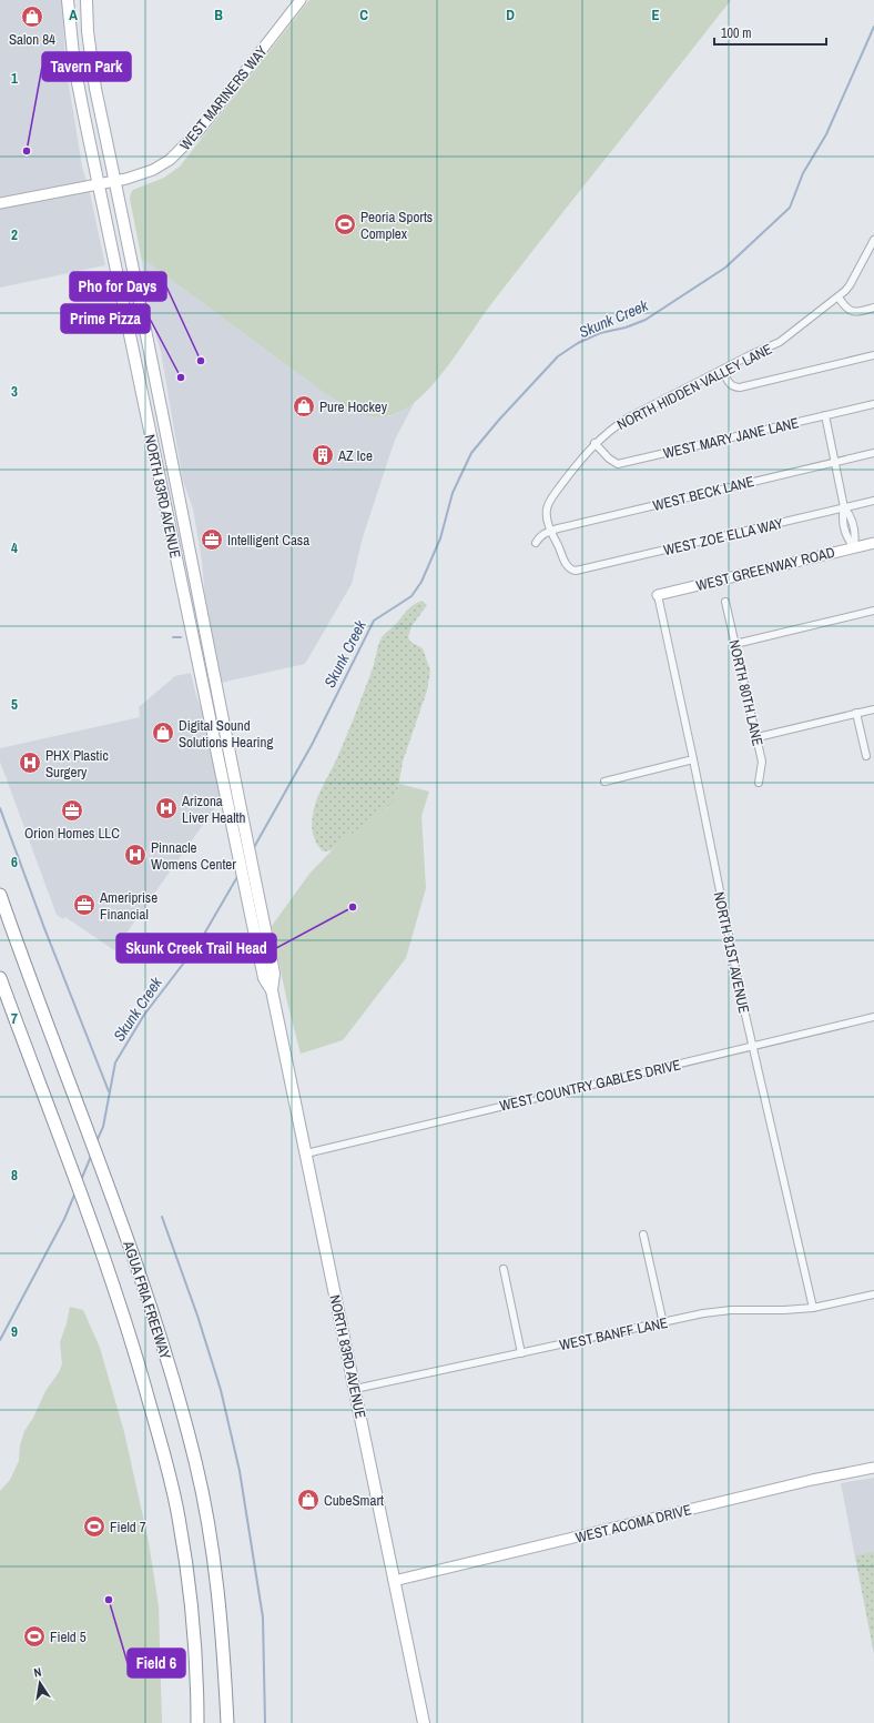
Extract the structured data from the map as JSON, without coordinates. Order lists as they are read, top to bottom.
{
  "streets": {
    "highway": ["AGUA FRIA FREEWAY"],
    "main road": ["NORTH 83RD AVENUE"],
    "street": [
      "WEST MARINERS WAY",
      "NORTH HIDDEN VALLEY LANE",
      "WEST MARY JANE LANE",
      "WEST BECK LANE",
      "WEST ZOE ELLA WAY",
      "WEST GREENWAY ROAD",
      "NORTH 80TH LANE",
      "NORTH 81ST AVENUE",
      "WEST COUNTRY GABLES DRIVE",
      "WEST BANFF LANE",
      "WEST ACOMA DRIVE"
    ]
  },
  "crossings": [
    ["WEST MARINERS WAY", "NORTH 83RD AVENUE"],
    ["NORTH HIDDEN VALLEY LANE", "WEST MARY JANE LANE"],
    ["NORTH HIDDEN VALLEY LANE", "WEST BECK LANE"],
    ["NORTH HIDDEN VALLEY LANE", "WEST ZOE ELLA WAY"],
    ["NORTH 83RD AVENUE", "WEST COUNTRY GABLES DRIVE"],
    ["NORTH 83RD AVENUE", "WEST BANFF LANE"],
    ["NORTH 83RD AVENUE", "WEST ACOMA DRIVE"],
    ["WEST GREENWAY ROAD", "NORTH 81ST AVENUE"],
    ["NORTH 81ST AVENUE", "WEST COUNTRY GABLES DRIVE"],
    ["NORTH 81ST AVENUE", "WEST BANFF LANE"]
  ],
  "water": ["Skunk Creek"],
  "places": {
    "shop": [
      "Salon 84",
      "Pure Hockey",
      "Digital Sound Solutions Hearing",
      "CubeSmart"
    ],
    "other": [
      "Tavern Park",
      "Pho for Days",
      "Prime Pizza",
      "Skunk Creek Trail Head",
      "Field 6"
    ],
    "sports": ["Peoria Sports Complex", "Field 7", "Field 5"],
    "building": ["AZ Ice"],
    "office": ["Intelligent Casa", "Orion Homes LLC", "Ameriprise Financial"],
    "hospital": ["PHX Plastic Surgery", "Arizona Liver Health", "Pinnacle Womens Center"]
  },
  "scale_bar": "100 m",
  "north": "top",
  "grid": {
    "columns": [
      "A",
      "B",
      "C",
      "D",
      "E"
    ],
    "rows": [
      "1",
      "2",
      "3",
      "4",
      "5",
      "6",
      "7",
      "8",
      "9"
    ]
  }
}
